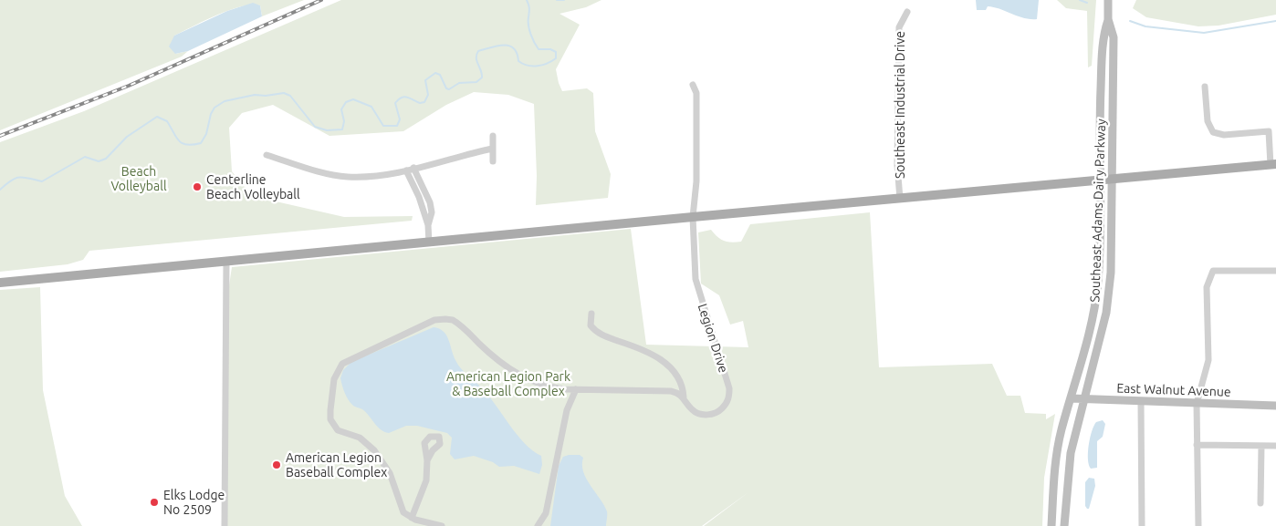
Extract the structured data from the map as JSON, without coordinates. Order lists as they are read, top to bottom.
{
  "streets": {
    "main road": ["Southeast Adams Dairy Parkway", "East Walnut Avenue"],
    "street": ["Southeast Industrial Drive", "Legion Drive"]
  },
  "crossings": [
    ["Southeast Adams Dairy Parkway", "East Walnut Avenue"]
  ],
  "parks": ["Beach Volleyball", "American Legion Park & Baseball Complex"],
  "places": ["Centerline Beach Volleyball", "American Legion Baseball Complex", "Elks Lodge No 2509"]
}
